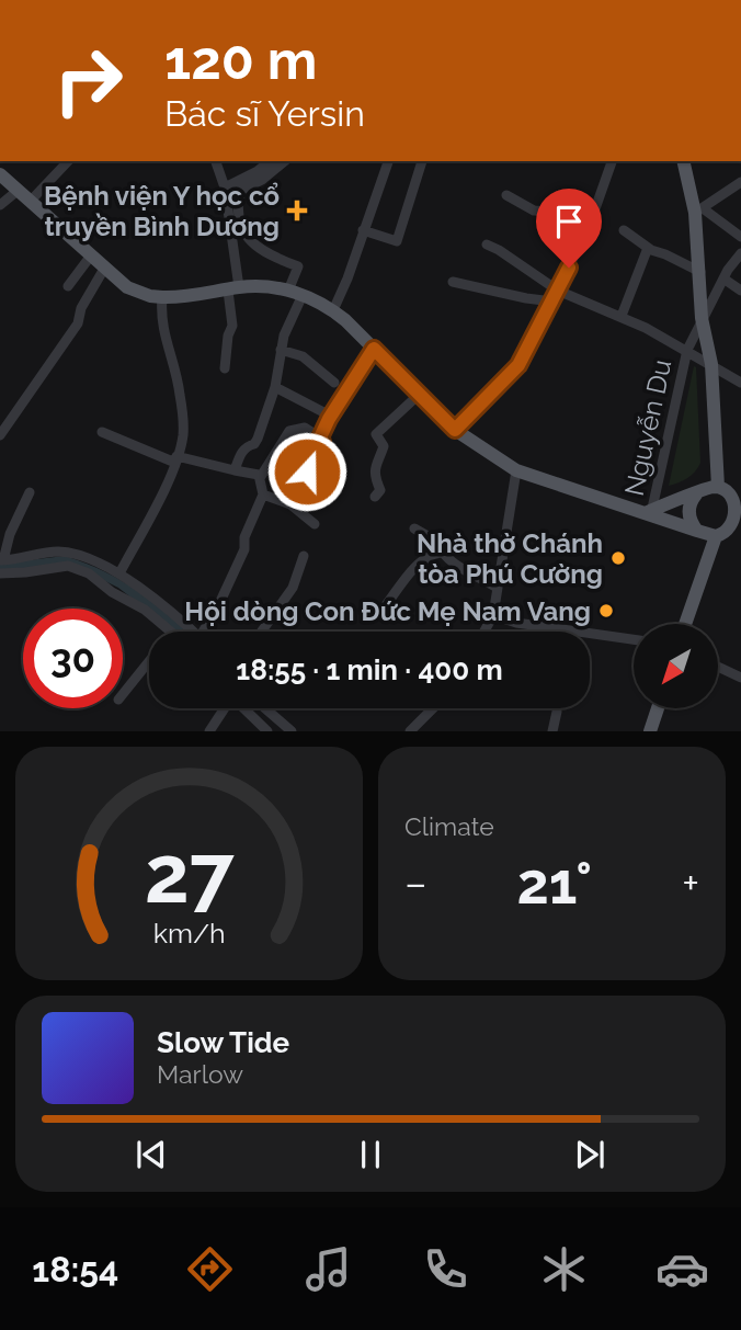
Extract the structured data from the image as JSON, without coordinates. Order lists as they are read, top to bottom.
{
  "streets": {
    "street": ["Nguyễn Du"]
  },
  "places": {
    "health": ["Bệnh viện Y học cổ truyền Bình Dương"],
    "other": ["Nhà thờ Chánh tòa Phú Cường", "Hội dòng Con Đức Mẹ Nam Vang"]
  },
  "north": "bottom left",
  "page": {
    "turn": ["120 m", "Bác sĩ Yersin"],
    "limit": "30",
    "trip": "18:55 · 1 min · 400 m",
    "tile": "Climate",
    "heat": ["−", "21°", "+"],
    "song": ["Slow Tide", "Marlow"],
    "tabs": "18:54",
    "gauge": ["27", "km/h"]
  }
}
